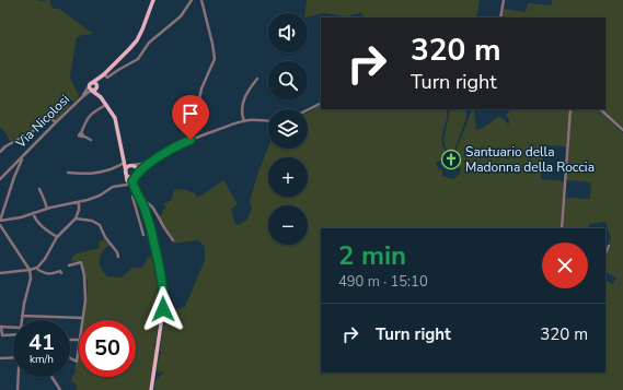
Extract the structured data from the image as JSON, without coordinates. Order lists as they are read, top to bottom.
{
  "streets": {
    "street": ["Via Nicolosi"]
  },
  "places": {
    "church": ["Santuario della Madonna della Roccia"]
  },
  "page": {
    "map_buttons": ["+", "−"],
    "turn": ["320 m", "Turn right"],
    "heading": ["2 min", "490 m · 15:10"],
    "list": [
      {
        "name": "Turn right",
        "value": "320 m"
      }
    ],
    "speed": "41 km/h",
    "limit": "50"
  }
}
